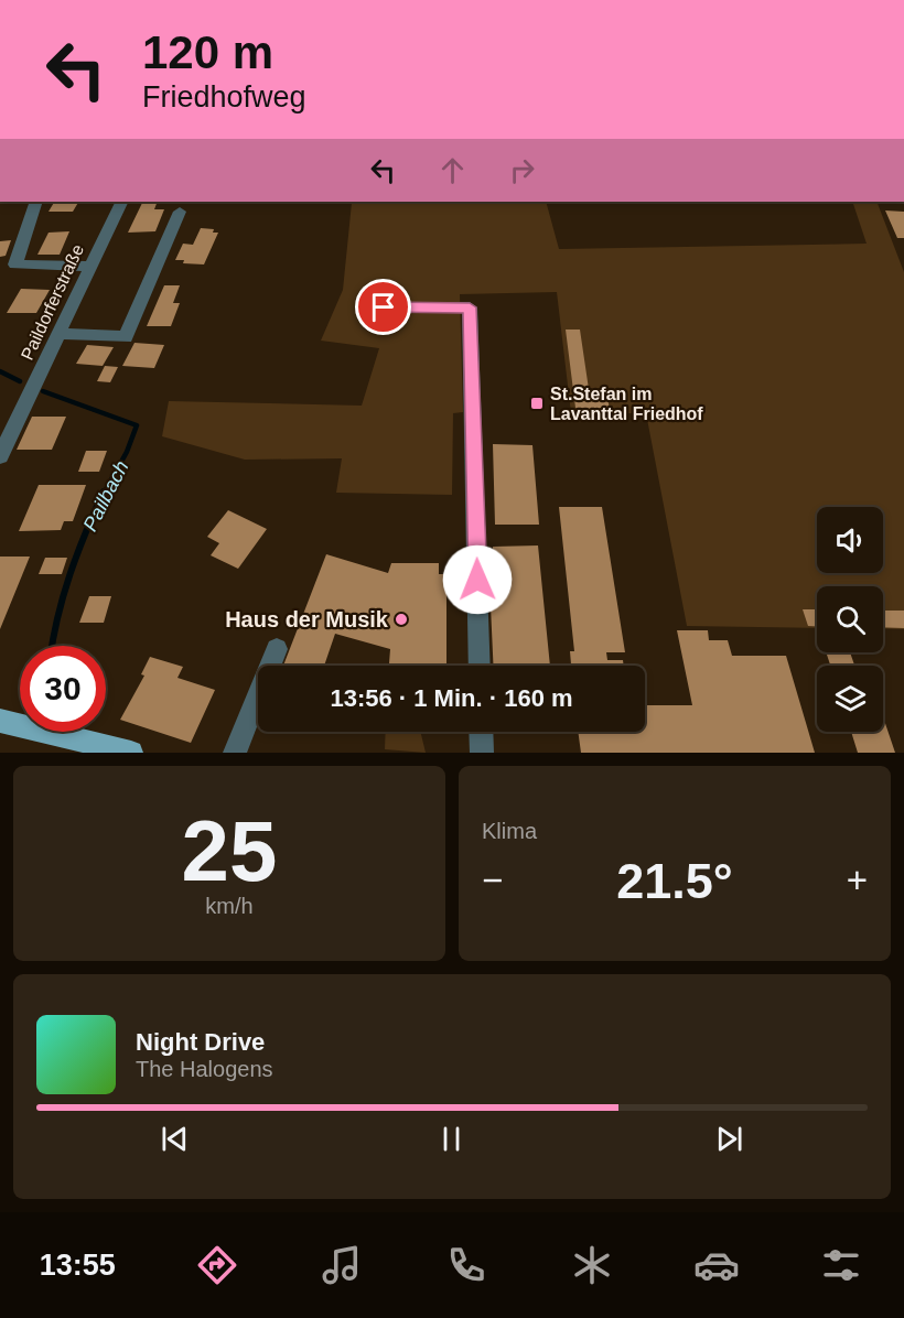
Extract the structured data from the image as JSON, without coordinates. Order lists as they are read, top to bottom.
{
  "streets": {
    "street": ["Paildorferstraße"]
  },
  "water": ["Pailbach"],
  "places": {
    "transit": ["St.Stefan im Lavanttal Friedhof"],
    "other": ["Haus der Musik"]
  },
  "page": {
    "turn": ["120 m", "Friedhofweg"],
    "limit": "30",
    "trip": "13:56 · 1 Min. · 160 m",
    "tile": [
      ["25", "km/h"],
      "Klima"
    ],
    "heat": ["−", "21.5°", "+"],
    "song": ["Night Drive", "The Halogens"],
    "tabs": "13:55"
  }
}
